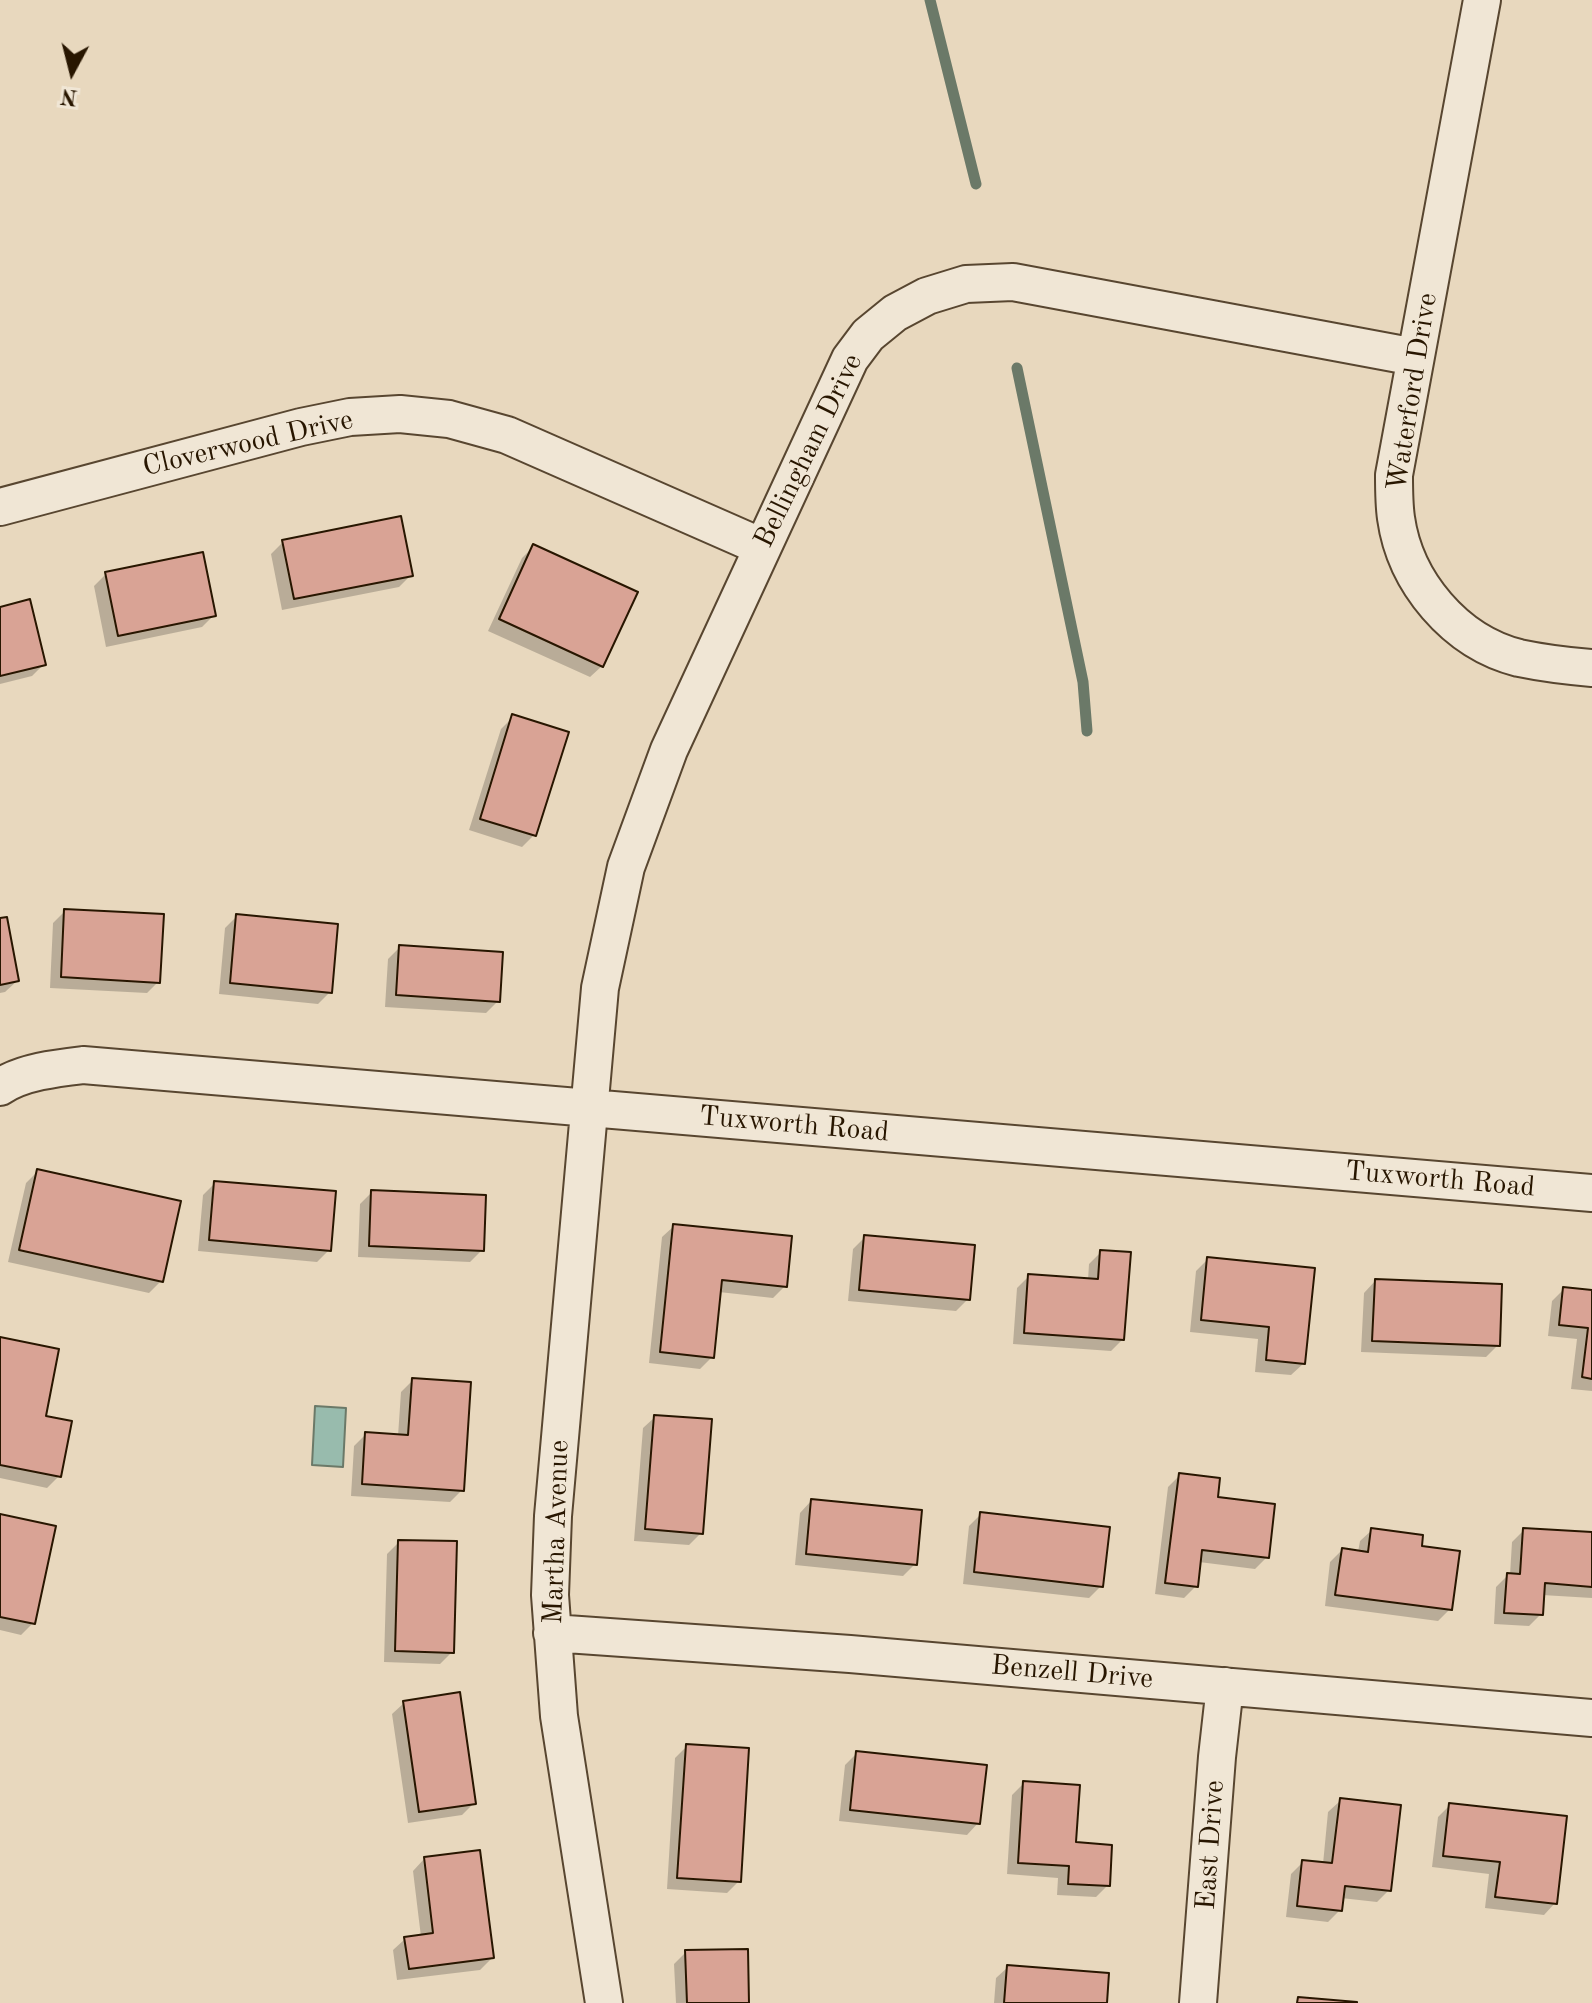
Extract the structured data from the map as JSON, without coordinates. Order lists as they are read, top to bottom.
{
  "streets": {
    "street": [
      "Waterford Drive",
      "Cloverwood Drive",
      "Bellingham Drive",
      "Tuxworth Road",
      "Martha Avenue",
      "Benzell Drive",
      "East Drive"
    ]
  },
  "crossings": [
    ["Waterford Drive", "Bellingham Drive"],
    ["Cloverwood Drive", "Bellingham Drive"],
    ["Bellingham Drive", "Tuxworth Road"],
    ["Bellingham Drive", "Martha Avenue"],
    ["Tuxworth Road", "Martha Avenue"],
    ["Martha Avenue", "Benzell Drive"],
    ["Benzell Drive", "East Drive"]
  ],
  "north": "bottom"
}
